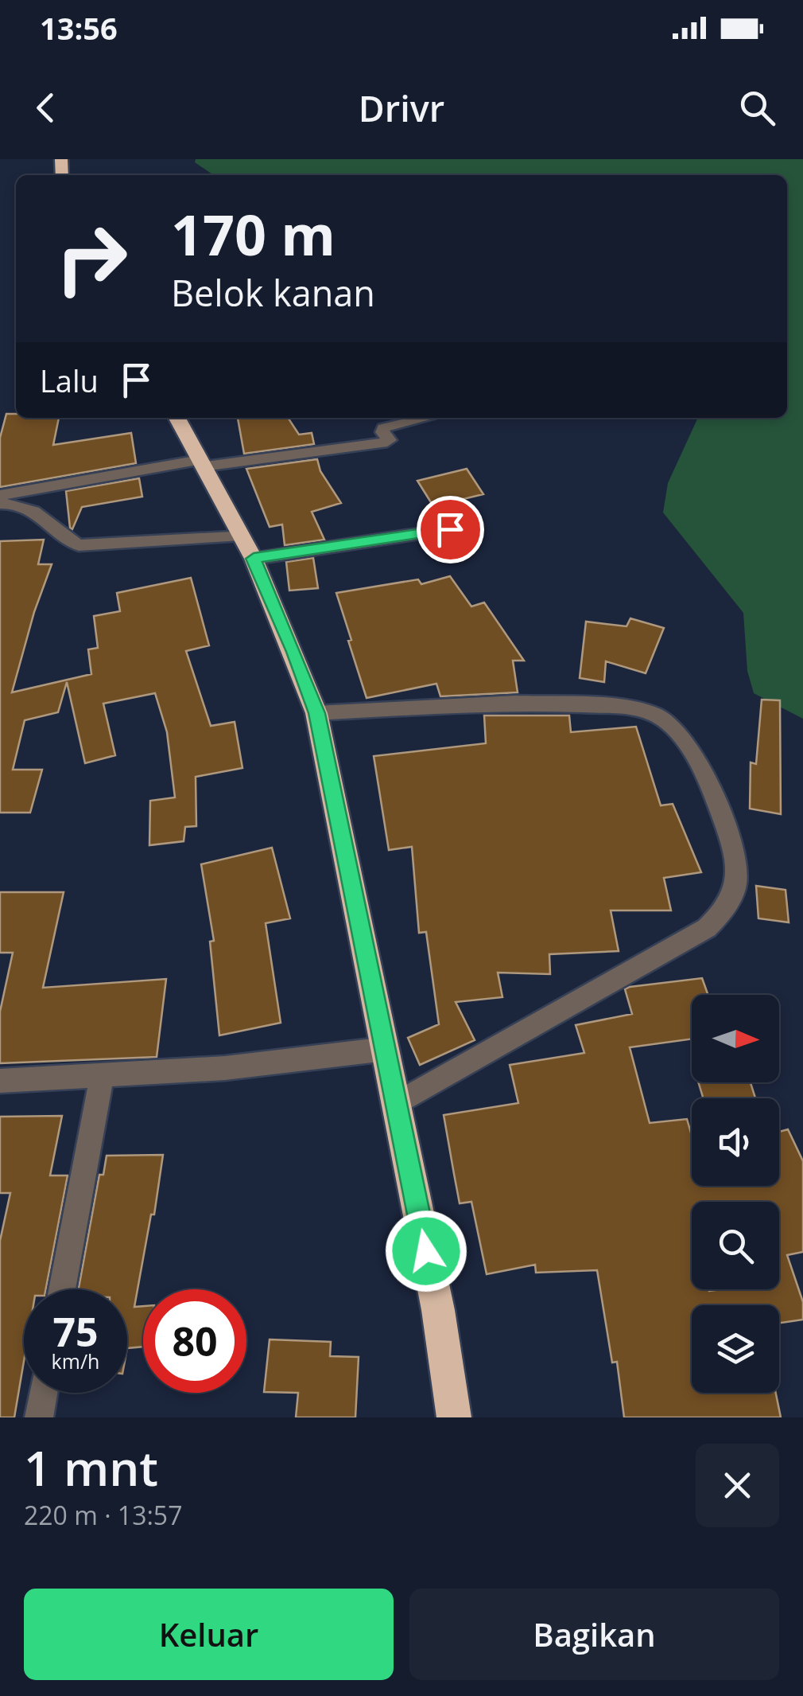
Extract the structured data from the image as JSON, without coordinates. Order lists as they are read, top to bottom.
{
  "north": "right",
  "page": {
    "status": "13:56",
    "header": "Drivr",
    "turn": ["170 m", "Belok kanan"],
    "then": "Lalu",
    "speed": "75 km/h",
    "limit": "80",
    "heading": ["1 mnt", "220 m · 13:57"],
    "buttons": ["Keluar", "Bagikan"]
  }
}
